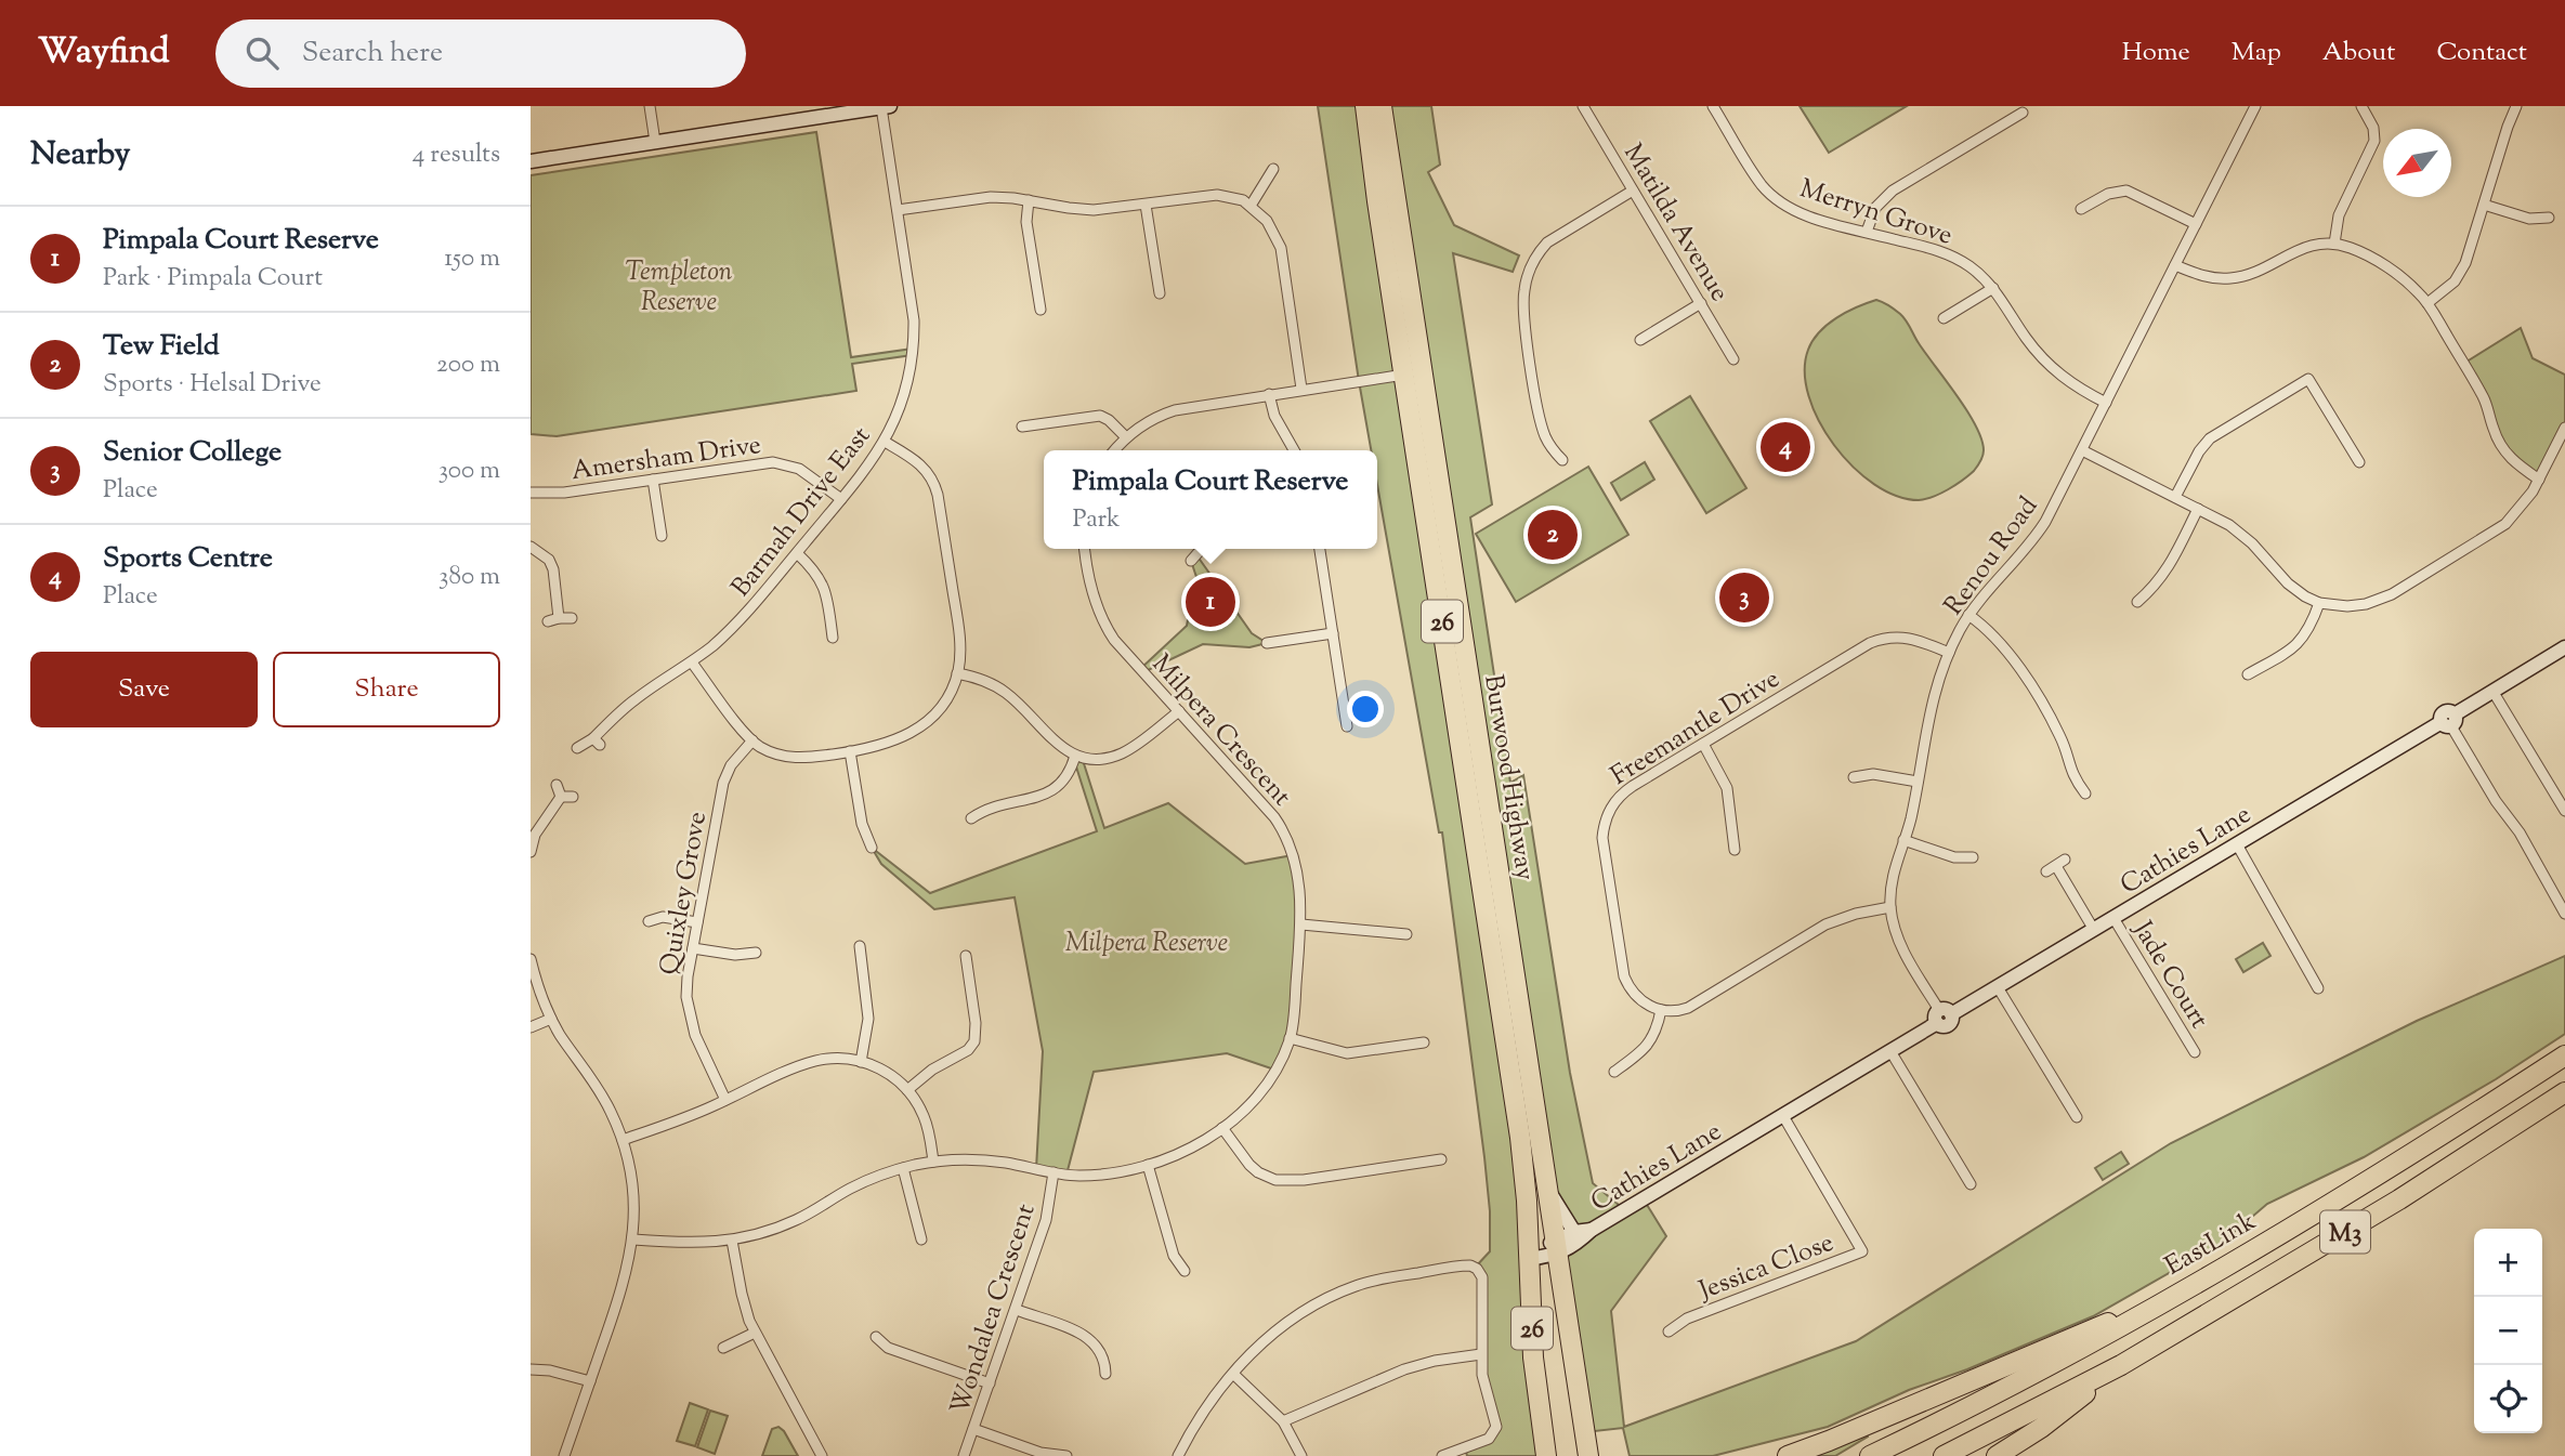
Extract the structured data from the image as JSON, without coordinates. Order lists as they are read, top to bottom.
{
  "streets": {
    "highway": [
      "26",
      "Burwood Highway",
      "M3",
      "EastLink"
    ],
    "street": [
      "Merryn Grove",
      "Matilda Avenue",
      "Amersham Drive",
      "Barmah Drive East",
      "Renou Road",
      "Freemantle Drive",
      "Milpera Crescent",
      "Cathies Lane",
      "Quixley Grove",
      "Jade Court",
      "Jessica Close",
      "Wondalea Crescent"
    ]
  },
  "crossings": [
    ["Merryn Grove", "Renou Road"],
    ["Amersham Drive", "Barmah Drive East"],
    ["Renou Road", "Freemantle Drive"],
    ["Renou Road", "Cathies Lane"],
    ["Milpera Crescent", "Wondalea Crescent"],
    ["Burwood Highway", "Cathies Lane"],
    ["Cathies Lane", "Jade Court"],
    ["Cathies Lane", "Jessica Close"]
  ],
  "parks": ["Templeton Reserve", "Milpera Reserve"],
  "north": "bottom left",
  "page": {
    "header": "Wayfind",
    "search": "Search here",
    "nav": [
      "Home",
      "Map",
      "About",
      "Contact"
    ],
    "heading": ["Nearby", "4 results"],
    "list": [
      {
        "mark": "1",
        "name": "Pimpala Court Reserve",
        "note": "Park · Pimpala Court",
        "value": "150 m"
      },
      {
        "mark": "2",
        "name": "Tew Field",
        "note": "Sports · Helsal Drive",
        "value": "200 m"
      },
      {
        "mark": "3",
        "name": "Senior College",
        "note": "Place",
        "value": "300 m"
      },
      {
        "mark": "4",
        "name": "Sports Centre",
        "note": "Place",
        "value": "380 m"
      }
    ],
    "pins": [
      "4",
      "2",
      "3",
      "1"
    ],
    "popup": ["Pimpala Court Reserve", "Park"],
    "buttons": ["Save", "Share"],
    "map_buttons": ["+", "−"]
  }
}
